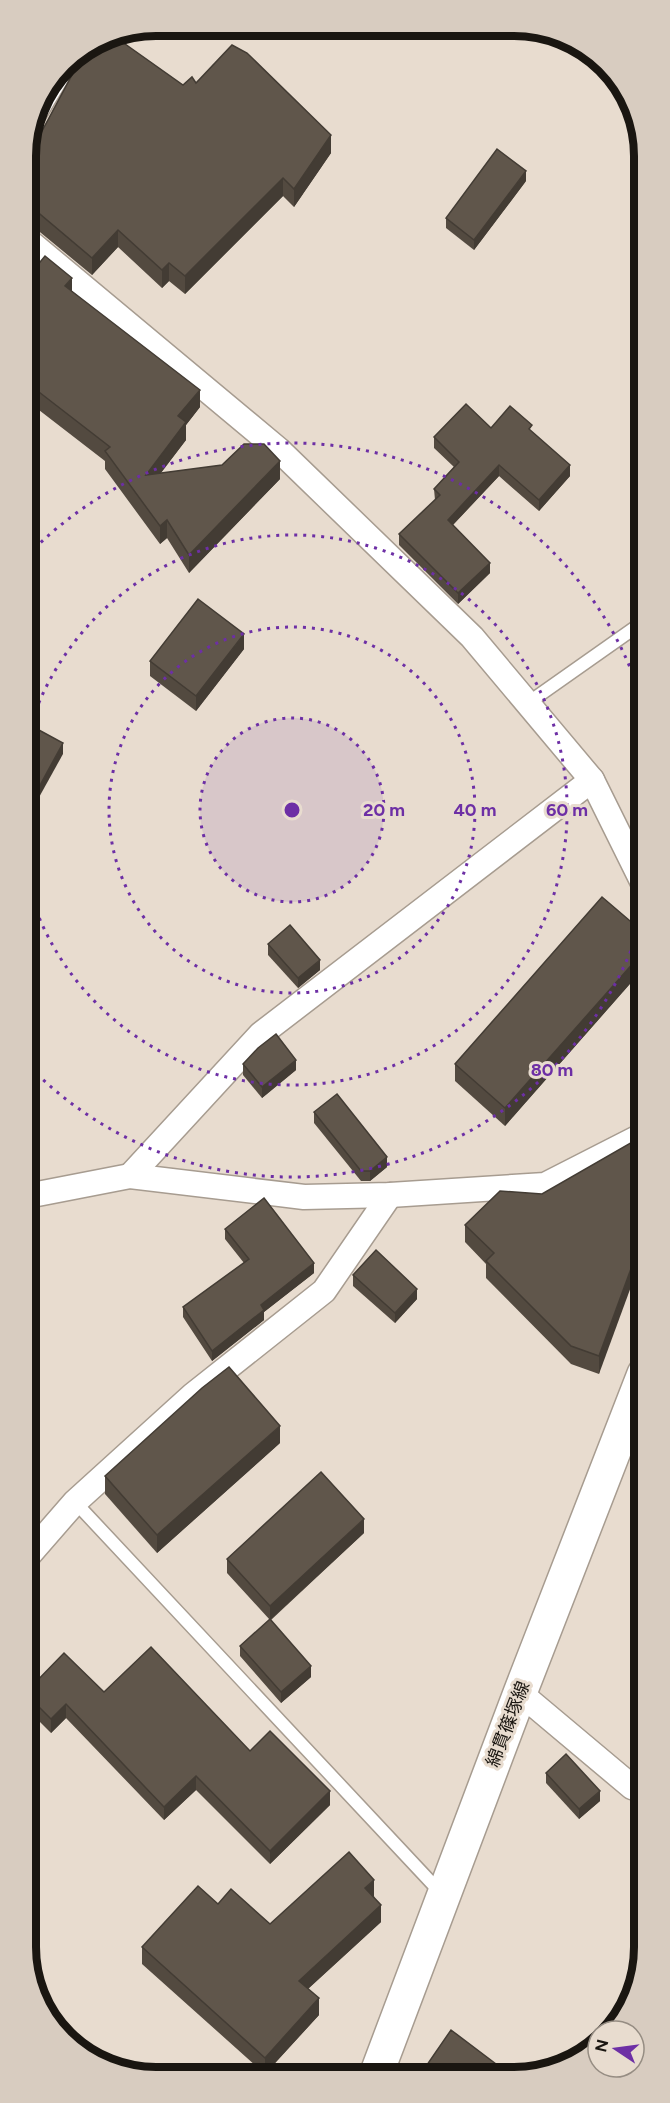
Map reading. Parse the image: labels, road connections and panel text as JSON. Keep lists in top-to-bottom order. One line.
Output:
{"streets":{"main road":["綿貫篠塚線"]},"north":"left","rings":["20 m","40 m","60 m","80 m"]}
